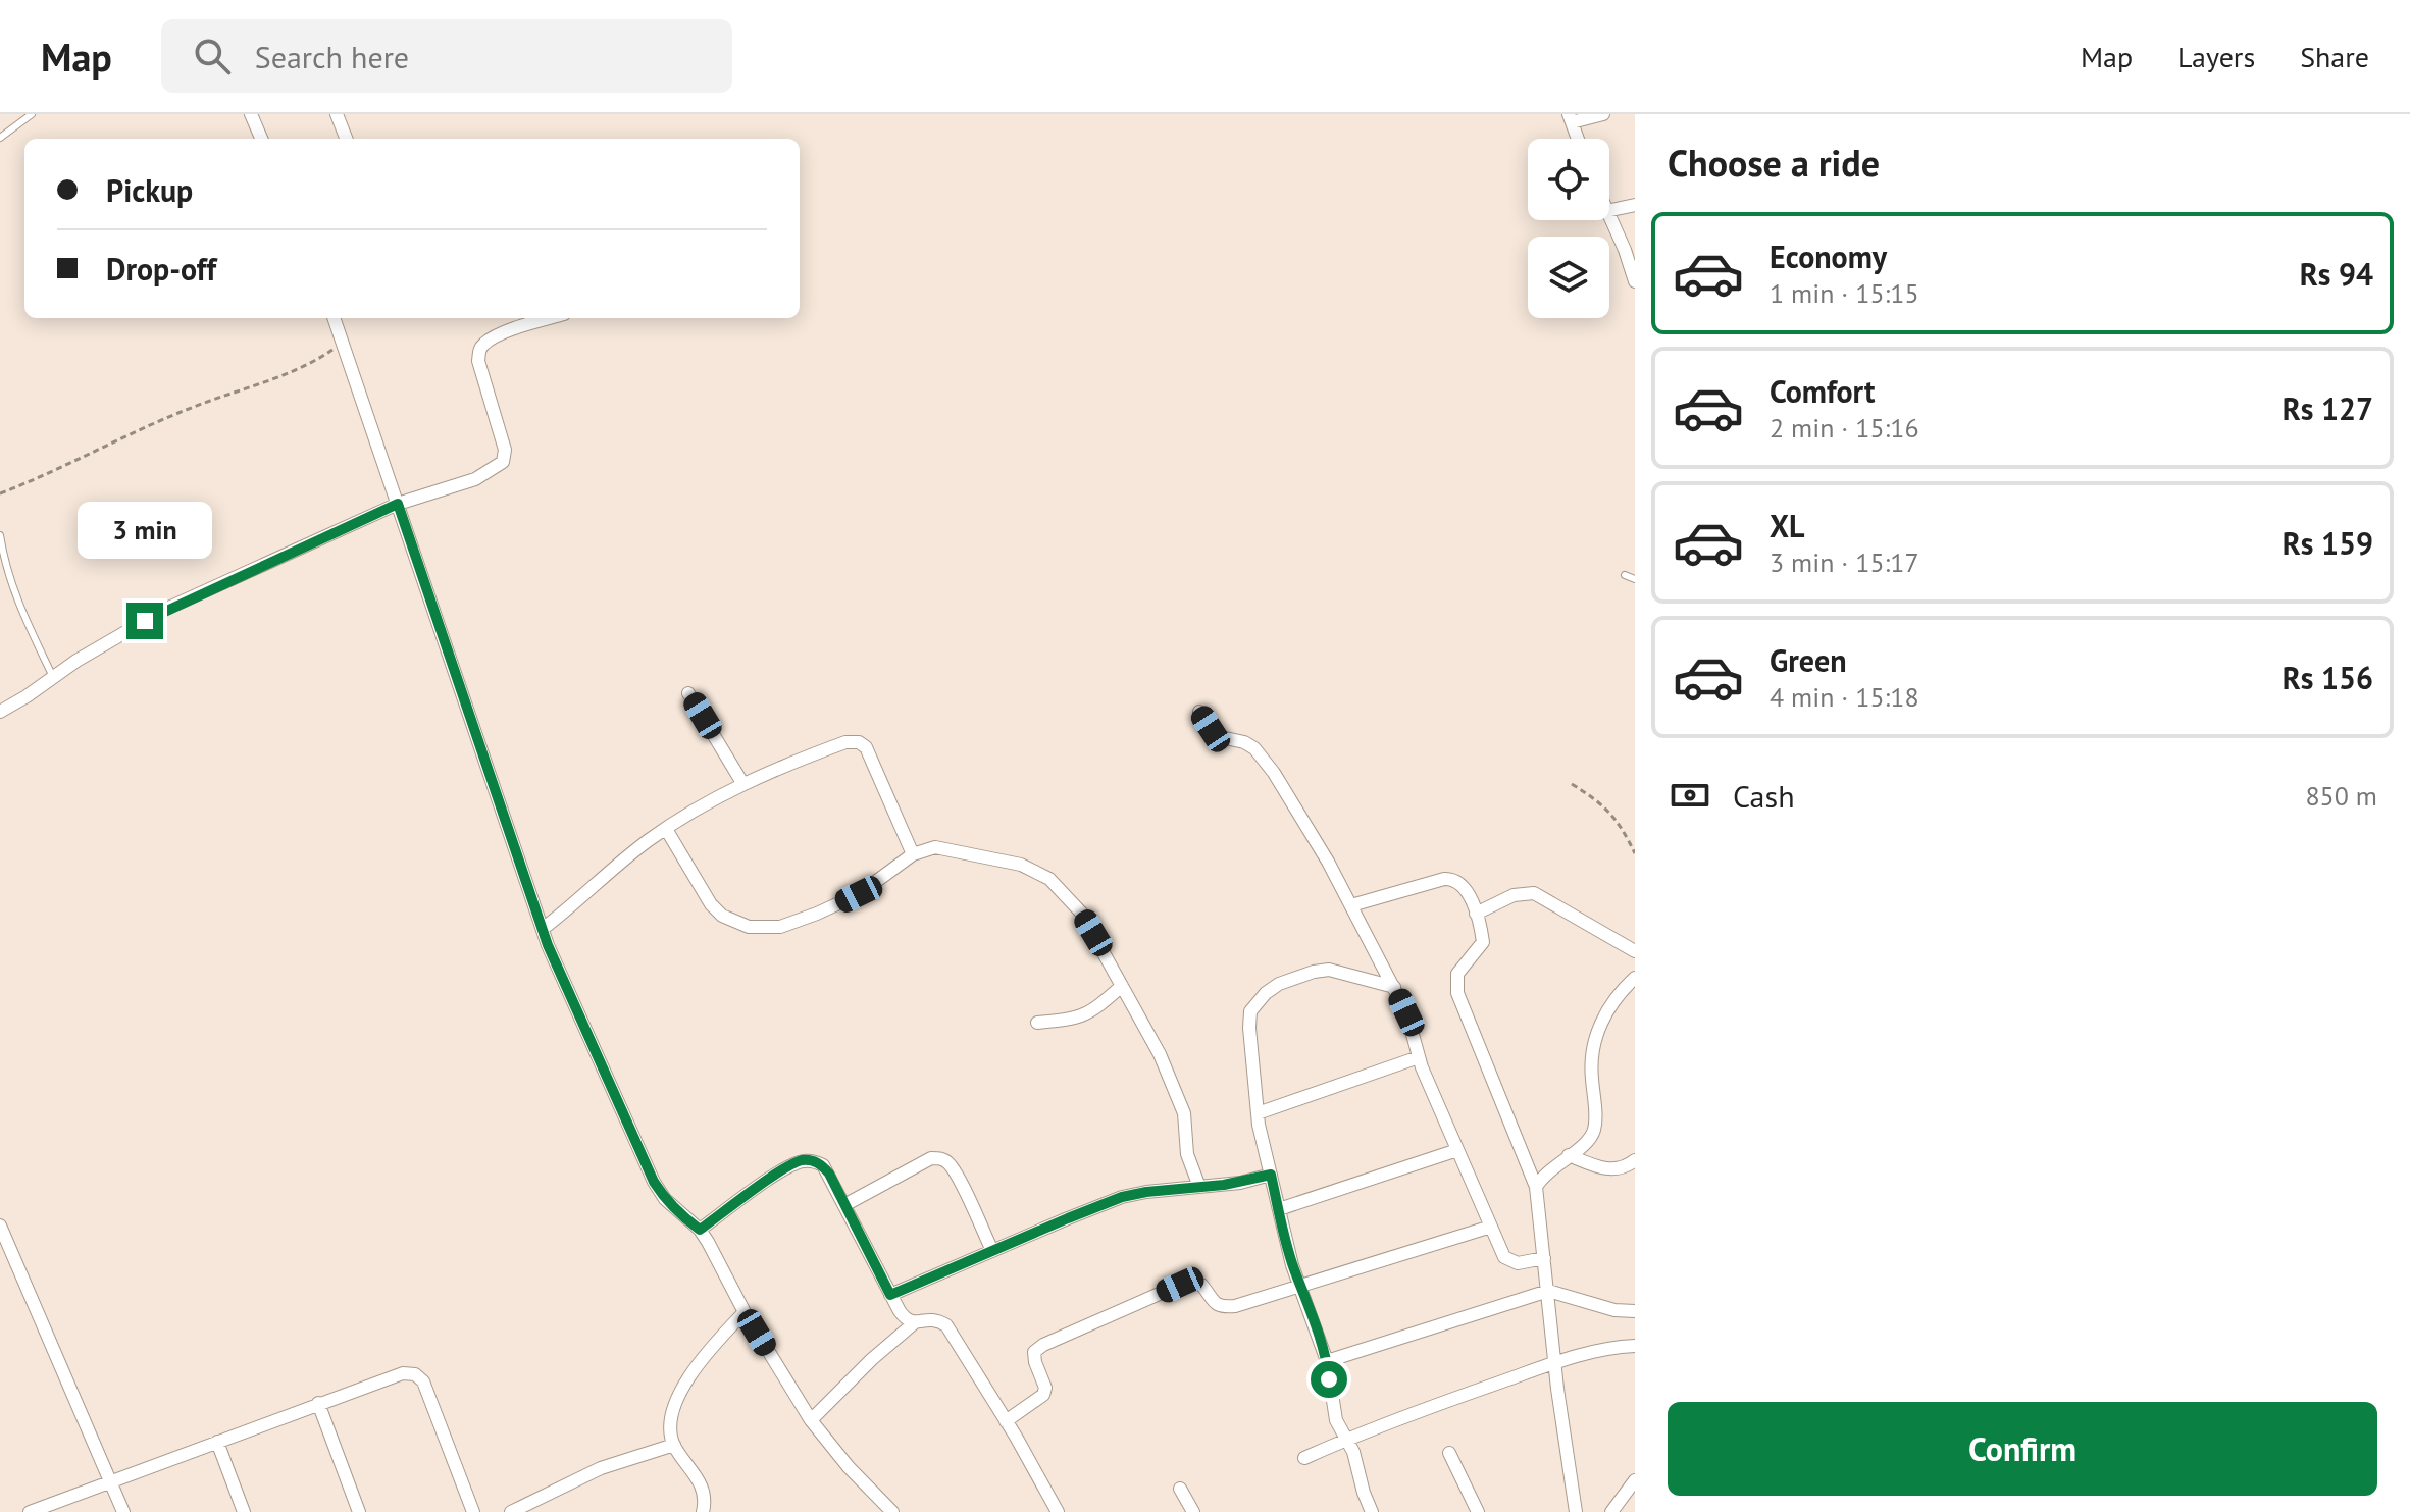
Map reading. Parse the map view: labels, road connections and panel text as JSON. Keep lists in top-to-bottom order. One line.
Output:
{"page":{"header":"Map","search":"Search here","nav":["Map","Layers","Share"],"heading":"Choose a ride","banner":["Pickup","Drop-off"],"list":[{"name":"Economy","note":"1 min · 15:15","value":"Rs 94"},{"name":"Comfort","note":"2 min · 15:16","value":"Rs 127"},{"name":"XL","note":"3 min · 15:17","value":"Rs 159"},{"name":"Green","note":"4 min · 15:18","value":"Rs 156"}],"bubble":"3 min","pay":["Cash","850 m"],"buttons":"Confirm"}}
